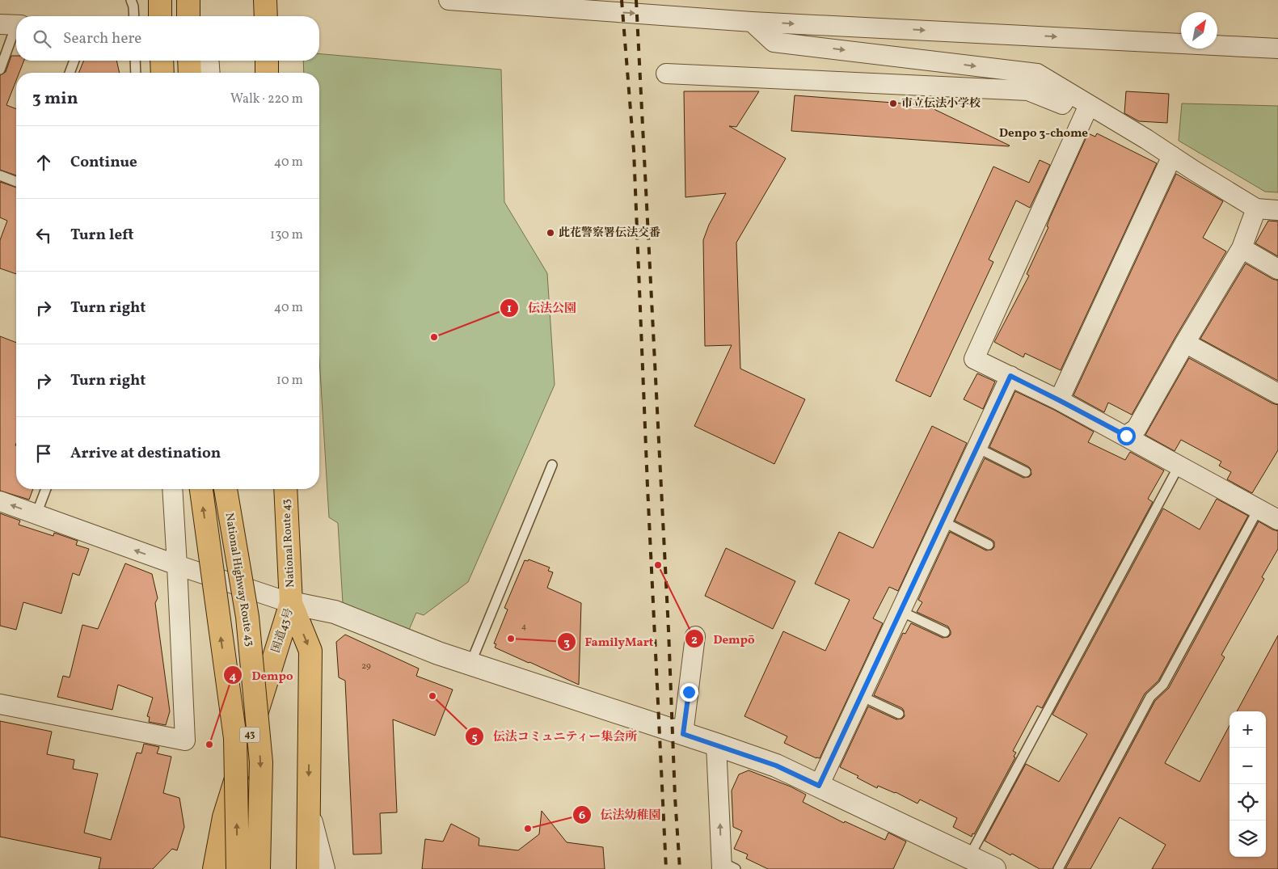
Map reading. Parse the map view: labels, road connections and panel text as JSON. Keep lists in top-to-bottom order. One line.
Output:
{"streets":{"highway":["National Route 43","National Highway Route 43","国道43号","43"]},"crossings":[["National Route 43","国道43号"]],"districts":["Denpo 3-chome"],"places":["市立伝法小学校","此花警察署伝法交番","伝法公園","Dempō","FamilyMart","伝法コミュニティー集会所","Dempo","伝法幼稚園"],"house_numbers":["4","29"],"north":"top right","page":{"search":"Search here","heading":["3 min","Walk · 220 m"],"list":[["Continue","40 m"],["Turn left","130 m"],["Turn right","40 m"],["Turn right","10 m"],"Arrive at destination"],"map_buttons":["+","−"]}}
